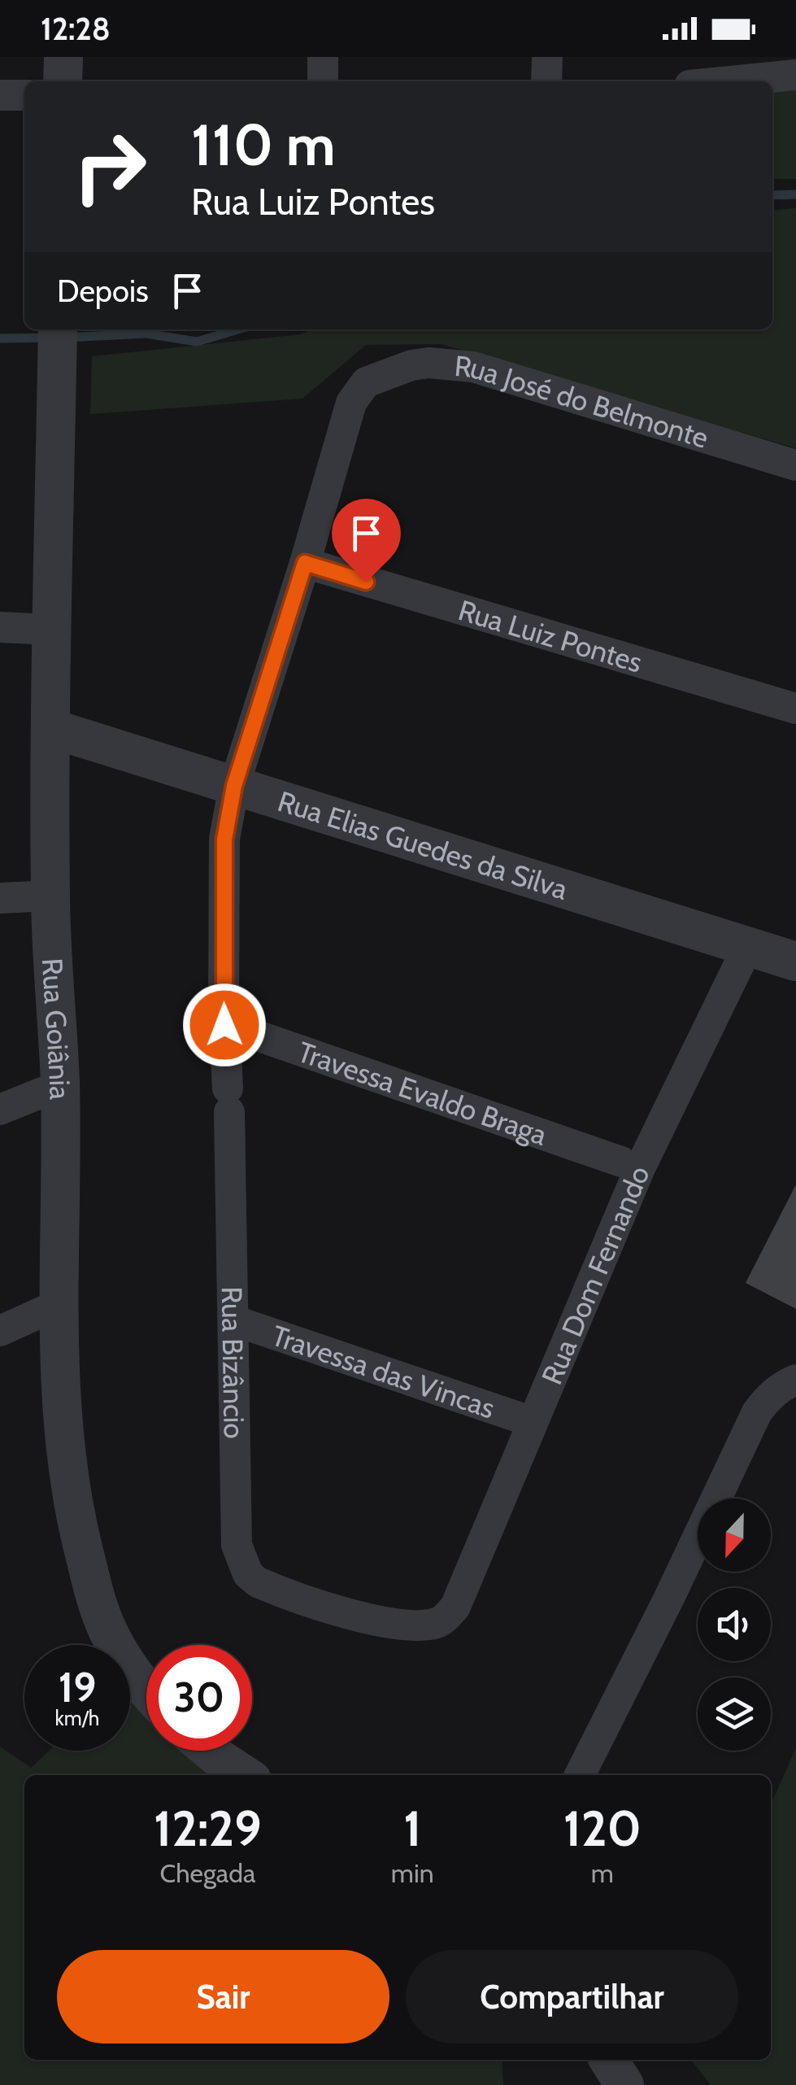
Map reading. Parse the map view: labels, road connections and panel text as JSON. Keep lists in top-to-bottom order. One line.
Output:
{"streets":{"street":["Rua José do Belmonte","Rua Luiz Pontes","Rua Elias Guedes da Silva","Rua Goiânia","Travessa Evaldo Braga","Rua Dom Fernando","Rua Bizâncio","Travessa das Vincas"]},"crossings":[["Rua José do Belmonte","Rua Bizâncio"],["Rua Luiz Pontes","Rua Bizâncio"],["Rua Elias Guedes da Silva","Rua Goiânia"],["Rua Elias Guedes da Silva","Rua Dom Fernando"],["Rua Elias Guedes da Silva","Rua Bizâncio"],["Travessa Evaldo Braga","Rua Bizâncio"],["Rua Dom Fernando","Rua Bizâncio"],["Rua Dom Fernando","Travessa das Vincas"],["Rua Bizâncio","Travessa das Vincas"]],"north":"bottom","page":{"status":"12:28","turn":["110 m","Rua Luiz Pontes"],"then":"Depois","speed":"19 km/h","limit":"30","eta":["12:29","Chegada","1","min","120","m"],"buttons":["Sair","Compartilhar"]}}
